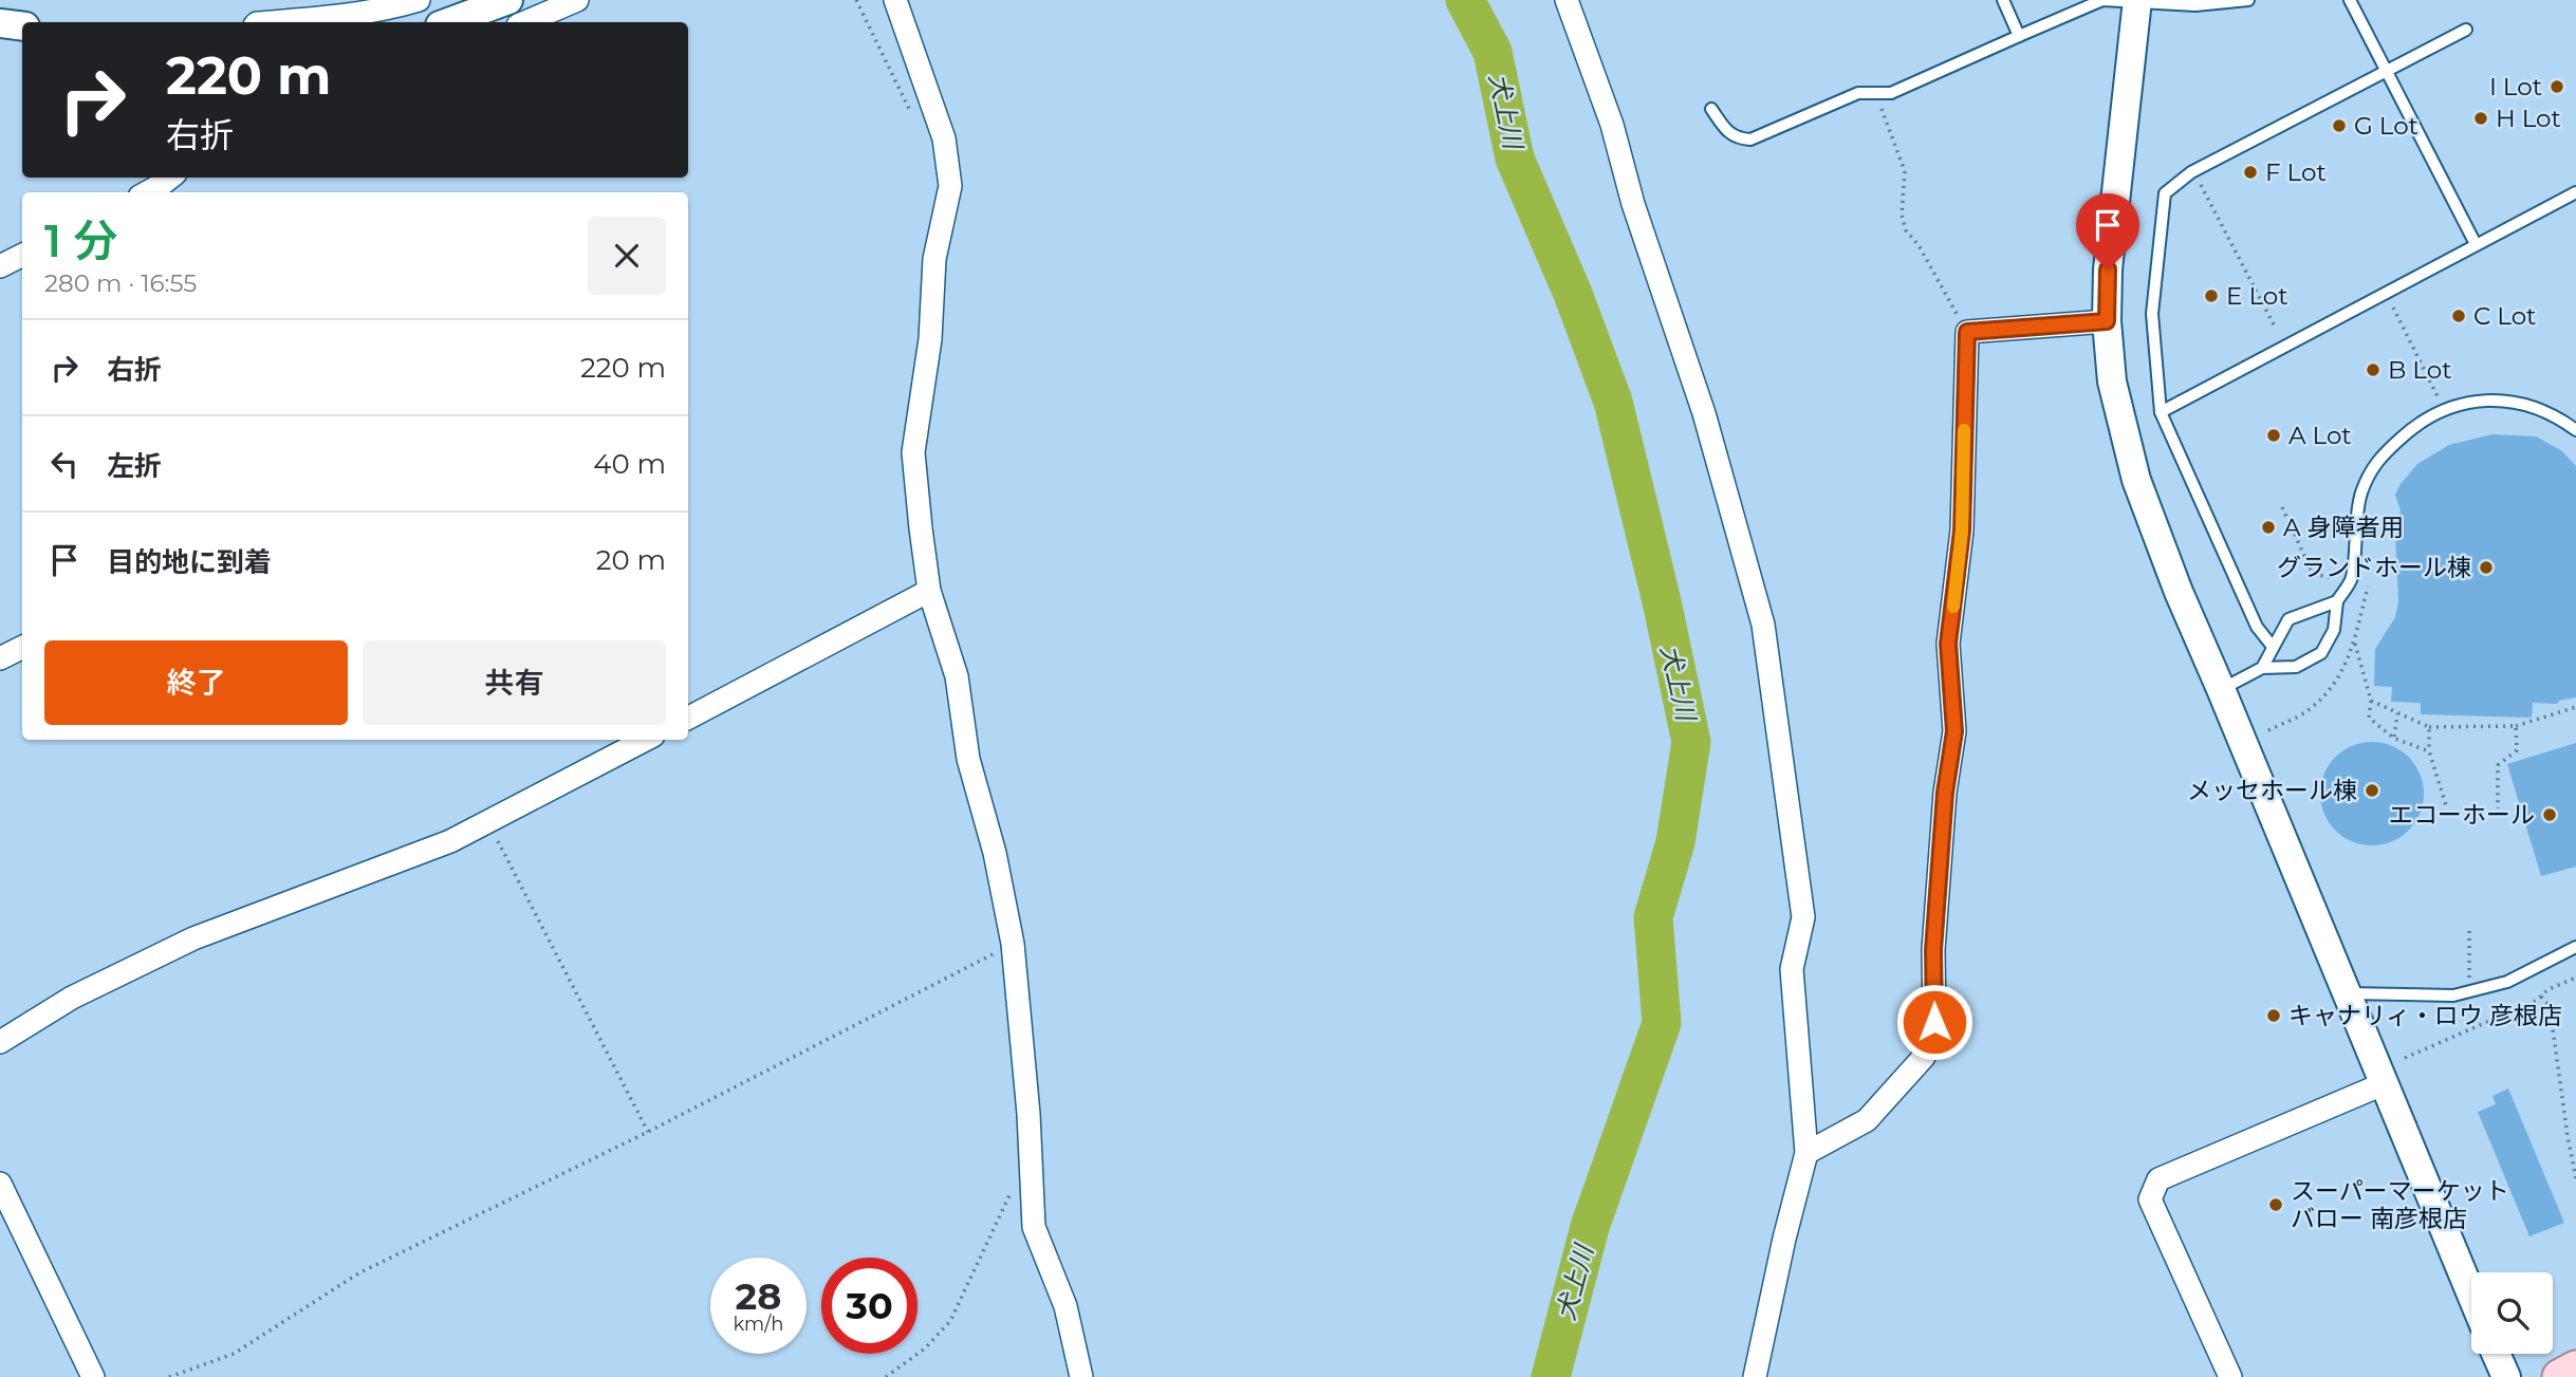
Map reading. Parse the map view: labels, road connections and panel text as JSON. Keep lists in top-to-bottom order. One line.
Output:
{"water":["犬上川"],"places":["I Lot","H Lot","G Lot","F Lot","E Lot","C Lot","B Lot","A Lot","A 身障者用","グランドホール棟","メッセホール棟","エコーホール","キャナリィ・ロウ 彦根店","スーパーマーケット バロー 南彦根店"],"page":{"turn":["220 m","右折"],"heading":["1 分","280 m · 16:55"],"list":[{"name":"右折","value":"220 m"},{"name":"左折","value":"40 m"},{"name":"目的地に到着","value":"20 m"}],"buttons":["終了","共有"],"speed":"28 km/h","limit":"30"}}
